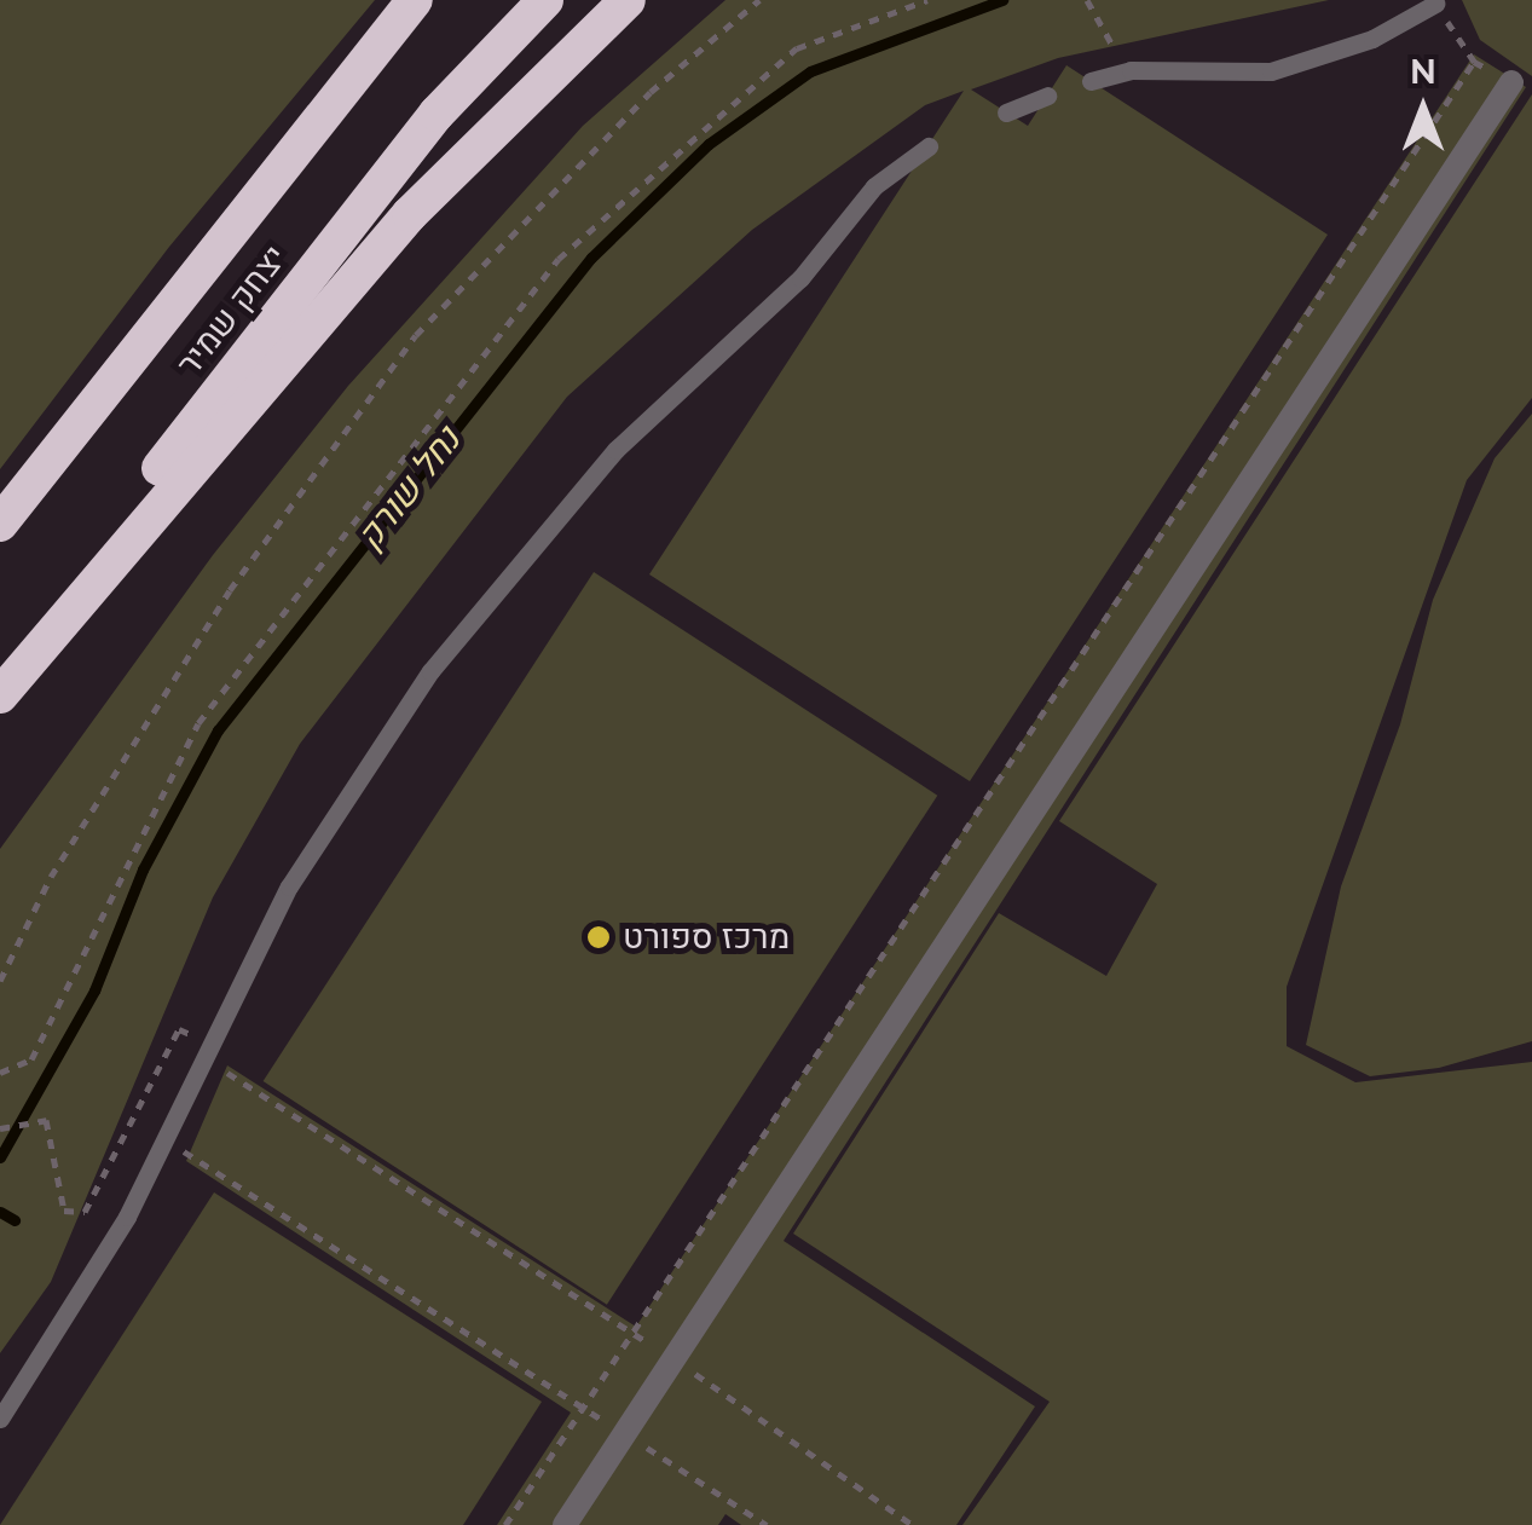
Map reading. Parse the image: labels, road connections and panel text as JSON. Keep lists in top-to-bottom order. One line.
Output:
{"streets":{"highway":["יצחק שמיר"]},"water":["נחל שורק"],"places":["מרכז ספורט"],"north":"top"}
